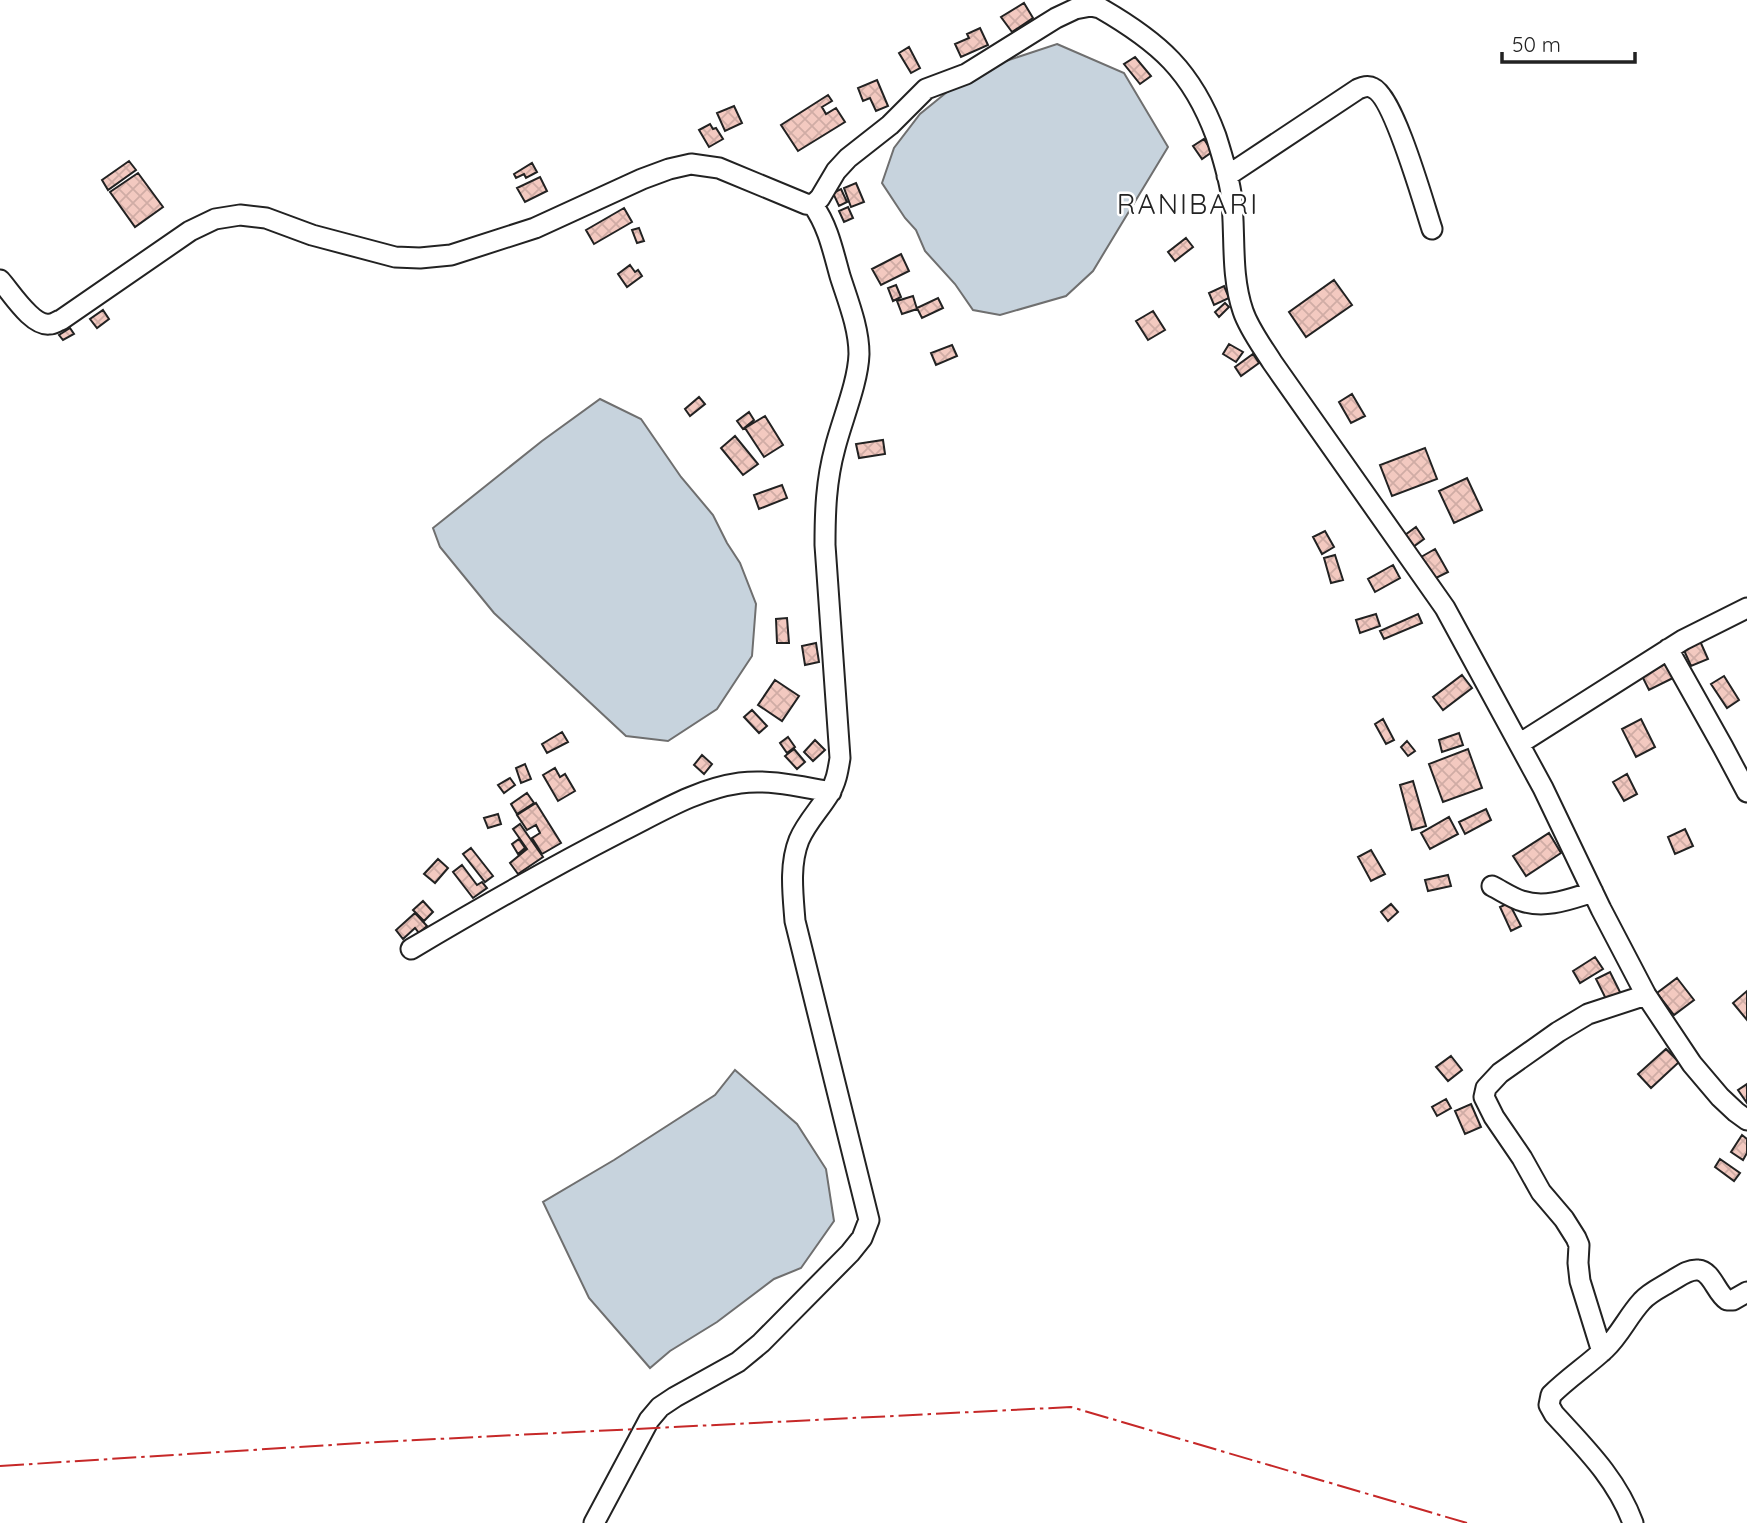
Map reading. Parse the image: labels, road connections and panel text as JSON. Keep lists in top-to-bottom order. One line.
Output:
{"districts":["RANIBARI"],"scale_bar":"50 m"}
